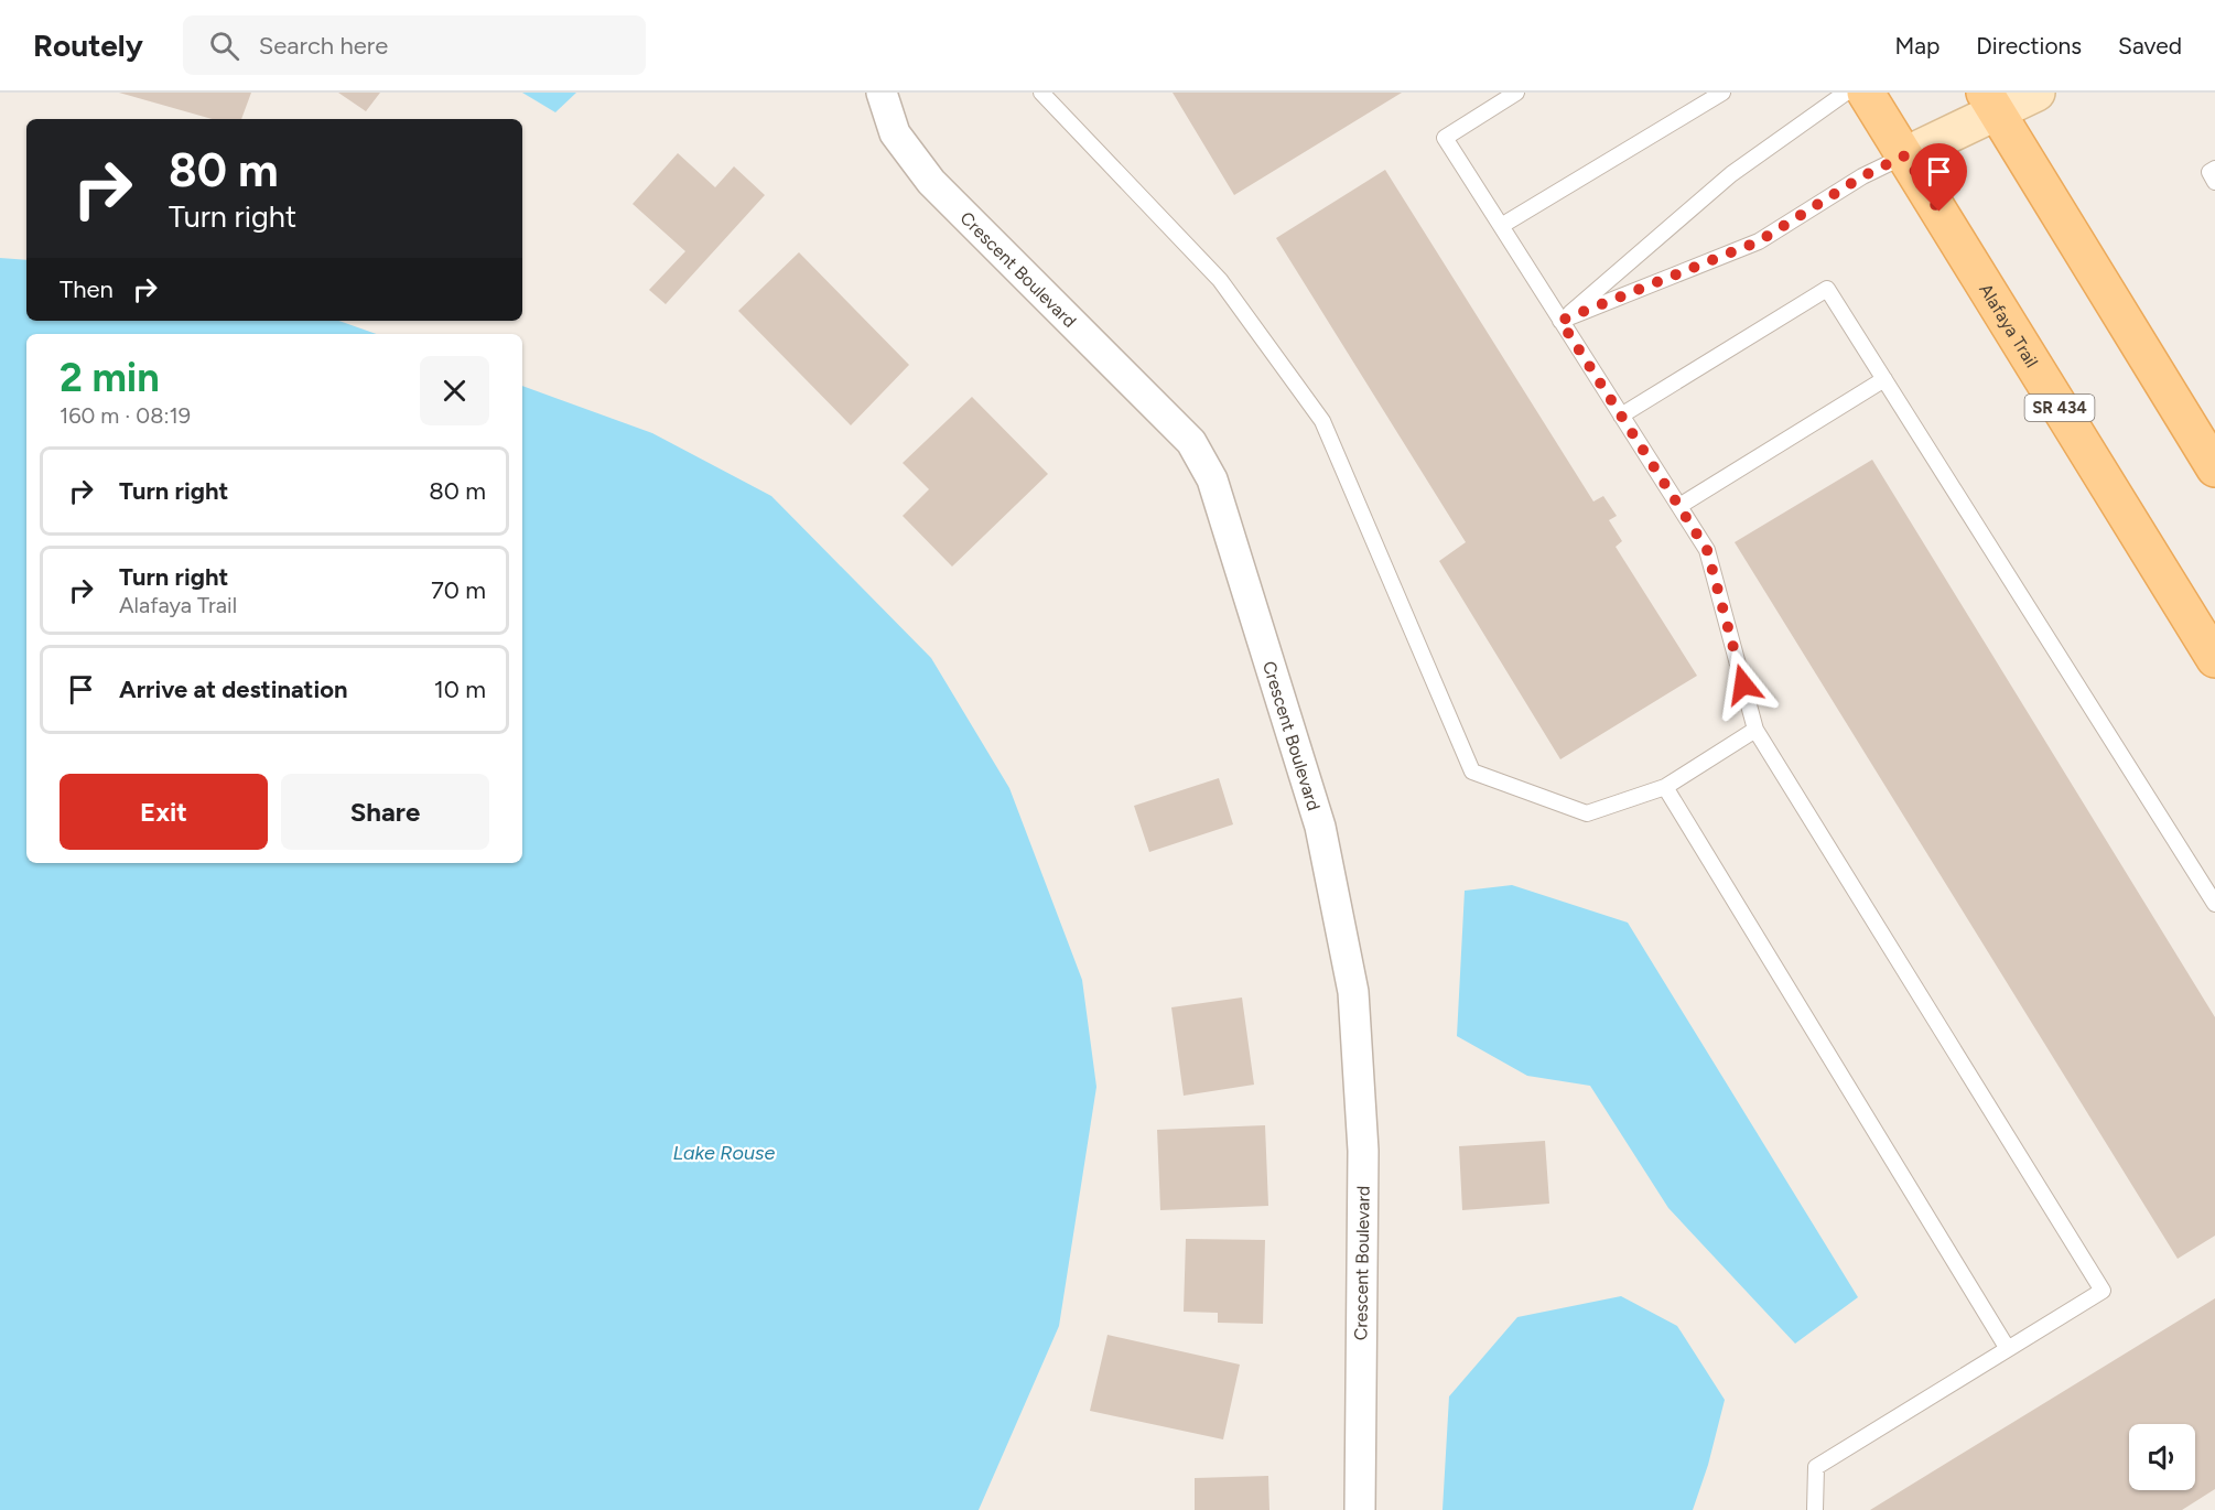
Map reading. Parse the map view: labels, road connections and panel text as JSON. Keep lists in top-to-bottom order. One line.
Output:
{"streets":{"main road":["Alafaya Trail","SR 434"],"street":["Crescent Boulevard"]},"water":["Lake Rouse"],"page":{"header":"Routely","search":"Search here","nav":["Map","Directions","Saved"],"turn":["80 m","Turn right"],"then":"Then","heading":["2 min","160 m · 08:19"],"list":[{"name":"Turn right","value":"80 m"},{"name":"Turn right","note":"Alafaya Trail","value":"70 m"},{"name":"Arrive at destination","value":"10 m"}],"buttons":["Exit","Share"]}}
